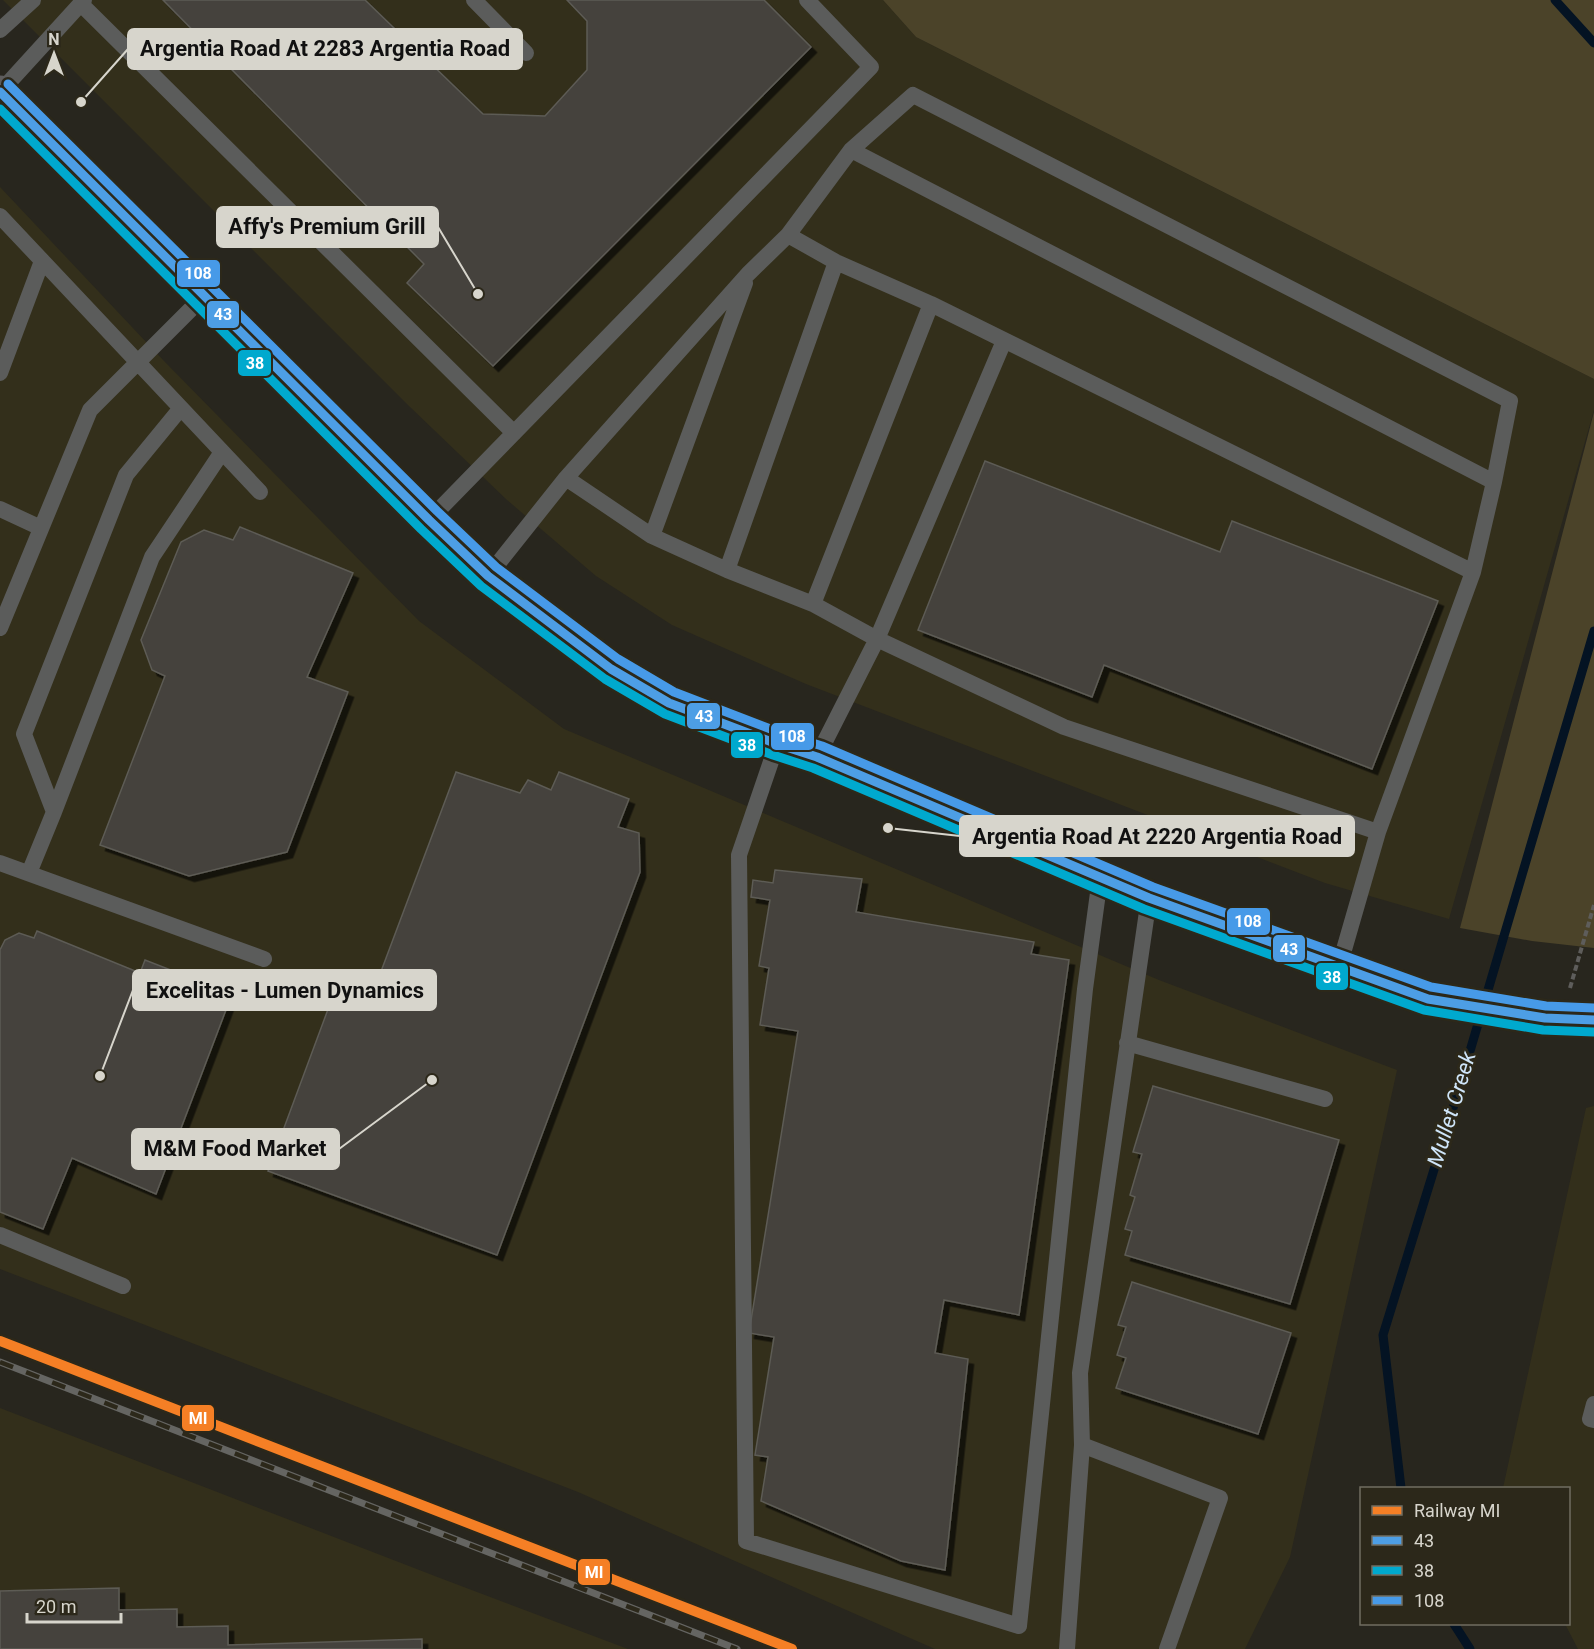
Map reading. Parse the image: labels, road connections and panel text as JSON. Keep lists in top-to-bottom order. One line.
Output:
{"water":["Mullet Creek"],"places":["Argentia Road At 2283 Argentia Road","Affy's Premium Grill","Argentia Road At 2220 Argentia Road","Excelitas - Lumen Dynamics","M&M Food Market"],"lines":["transit line 108","transit line 43","transit line 38","rail line MI"],"legend":["Railway MI","43","38","108"],"scale_bar":"20 m","north":"top"}
